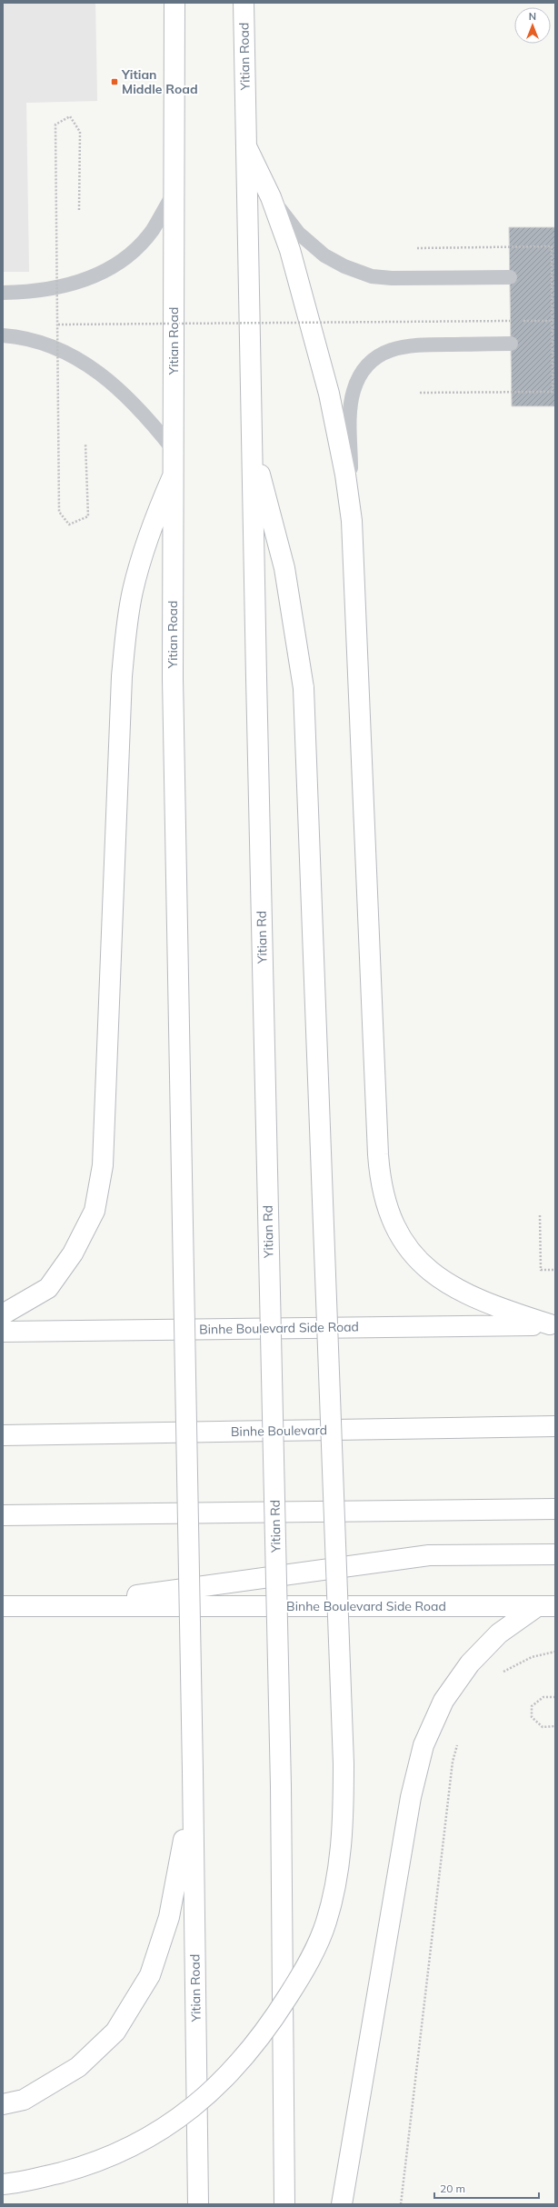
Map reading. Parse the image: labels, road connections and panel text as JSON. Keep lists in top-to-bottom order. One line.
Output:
{"streets":{"main road":["Yitian Road","Yitian Rd","Binhe Boulevard Side Road","Binhe Boulevard"]},"crossings":[["Yitian Road","Yitian Rd"]],"places":{"transit":["Yitian Middle Road"]},"scale_bar":"20 m","north":"top"}
